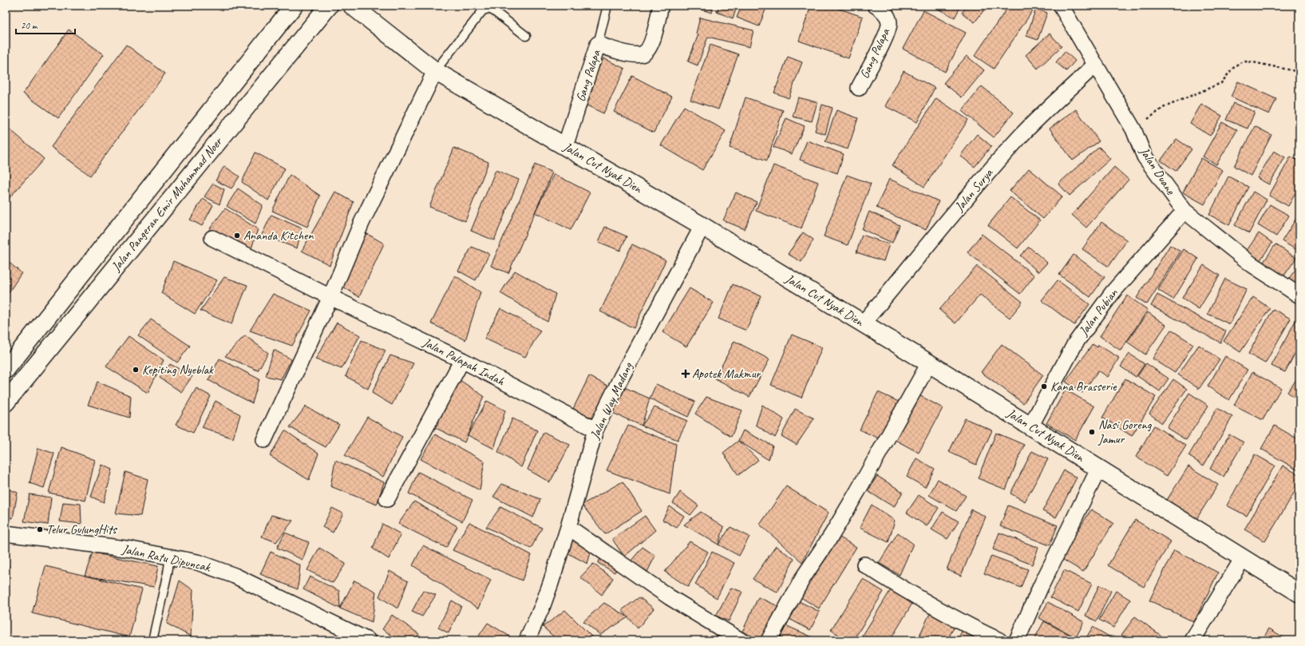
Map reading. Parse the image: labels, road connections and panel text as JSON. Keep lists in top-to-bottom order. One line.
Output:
{"streets":{"street":["Gang Palapa","Jalan Cut Nyak Dien","Jalan Duane","Jalan Surya","Jalan Pangeran Emir Muhammad Noer","Jalan Pubian","Jalan Palapah Indah","Jalan Way Madang","Jalan Ratu Dipuncak"]},"crossings":[["Gang Palapa","Jalan Cut Nyak Dien"],["Jalan Cut Nyak Dien","Jalan Surya"],["Jalan Cut Nyak Dien","Jalan Pubian"],["Jalan Cut Nyak Dien","Jalan Way Madang"],["Jalan Duane","Jalan Surya"],["Jalan Duane","Jalan Pubian"],["Jalan Palapah Indah","Jalan Way Madang"]],"places":{"other":["Ananda Kitchen","Kepiting Nyeblak","Kana Brasserie","Nasi Goreng Jamur","Telur GulungHits"],"health":["Apotek Makmur"]},"scale_bar":"20 m"}
